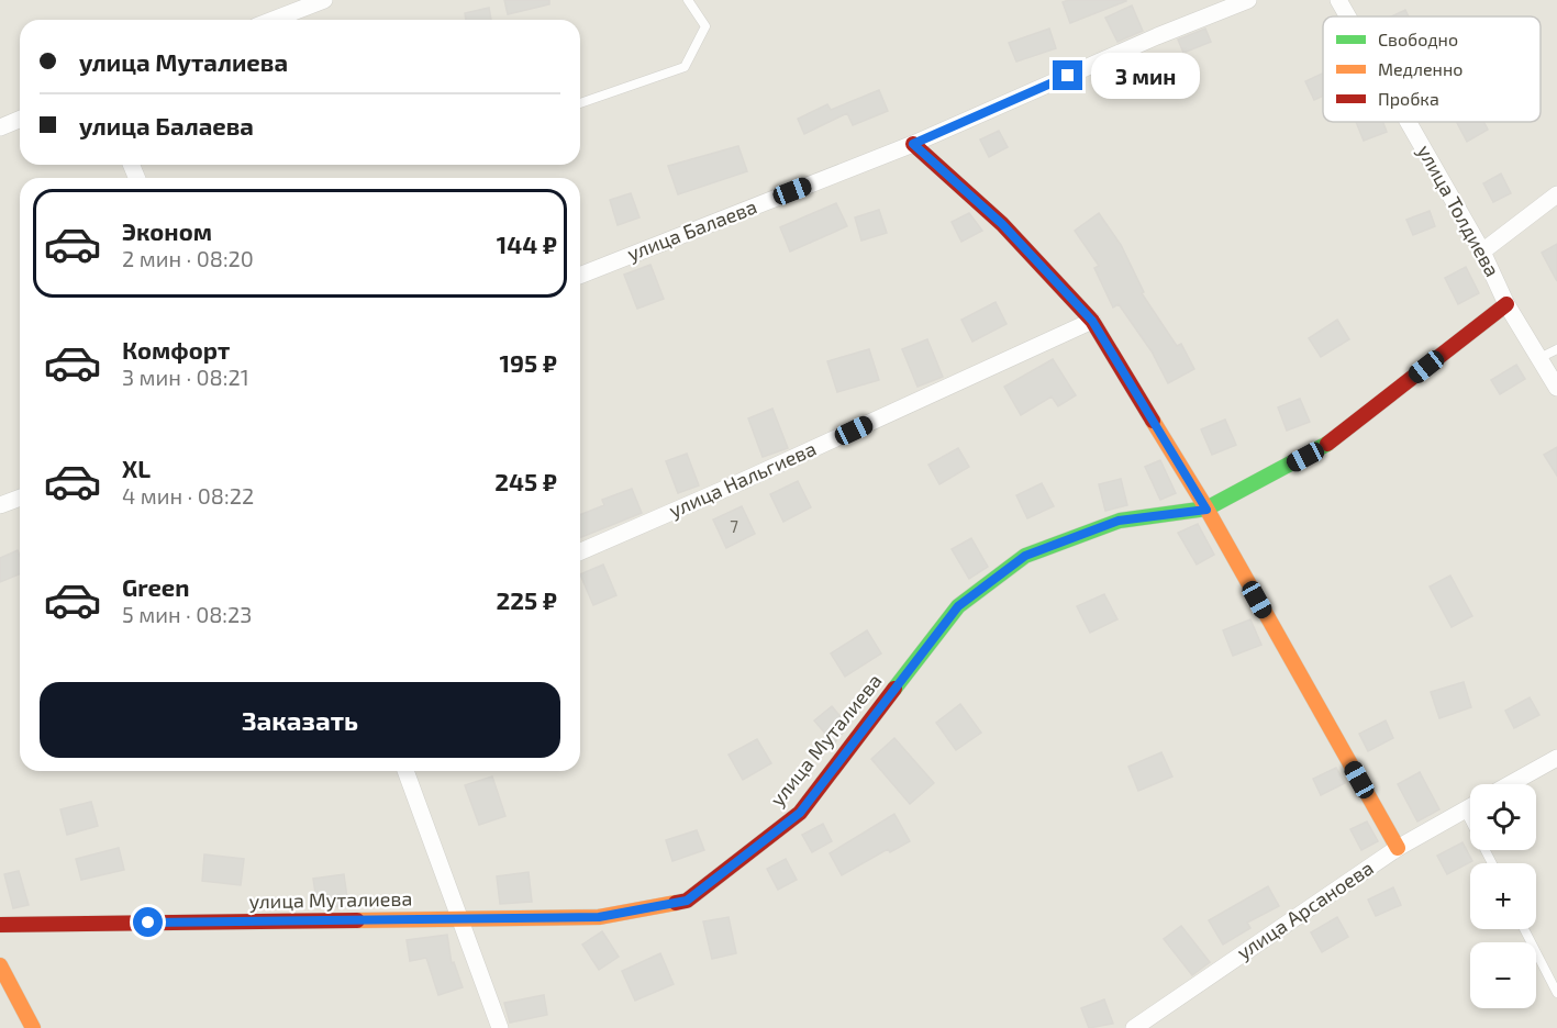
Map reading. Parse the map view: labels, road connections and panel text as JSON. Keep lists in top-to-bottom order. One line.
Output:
{"streets":{"street":["улица Толдиева","улица Балаева","улица Нальгиева","улица Муталиева","улица Арсаноева"]},"crossings":[["улица Толдиева","улица Муталиева"]],"house_numbers":["7"],"legend":["Свободно","Медленно","Пробка"],"page":{"banner":["улица Муталиева","улица Балаева"],"bubble":"3 мин","list":[{"name":"Эконом","note":"2 мин · 08:20","value":"144 ₽"},{"name":"Комфорт","note":"3 мин · 08:21","value":"195 ₽"},{"name":"XL","note":"4 мин · 08:22","value":"245 ₽"},{"name":"Green","note":"5 мин · 08:23","value":"225 ₽"}],"buttons":"Заказать","map_buttons":["+","−"]}}
